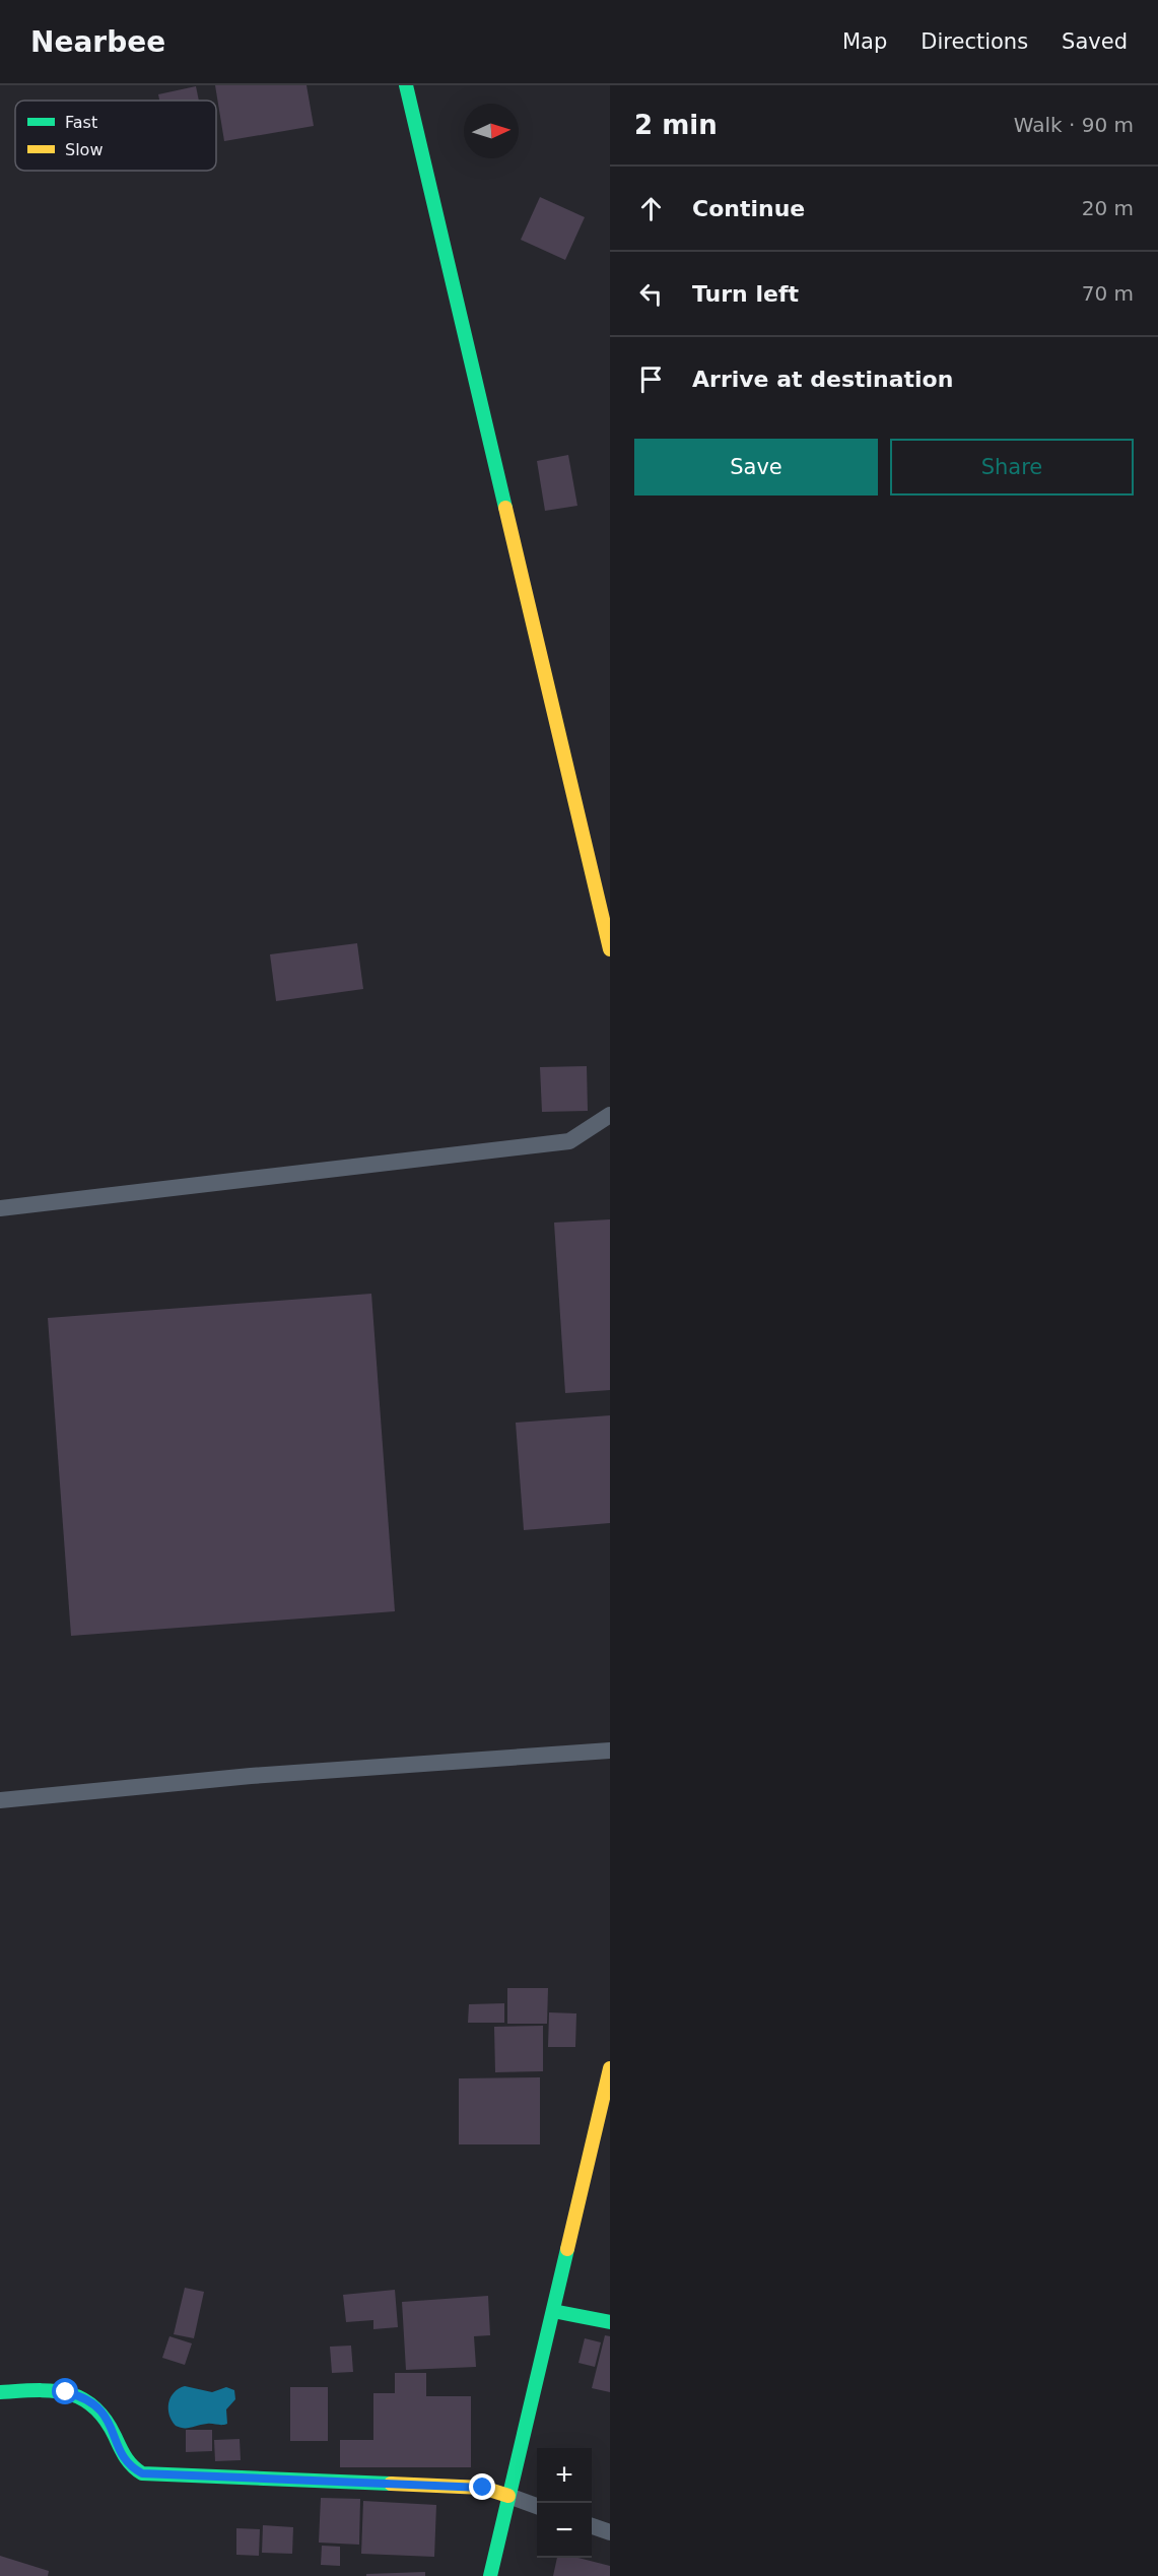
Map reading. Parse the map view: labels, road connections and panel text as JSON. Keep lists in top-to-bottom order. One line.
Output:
{"legend":["Fast","Slow"],"north":"right","page":{"header":"Nearbee","nav":["Map","Directions","Saved"],"heading":["2 min","Walk · 90 m"],"list":[["Continue","20 m"],["Turn left","70 m"],"Arrive at destination"],"buttons":["Save","Share"],"map_buttons":["+","−"]}}
